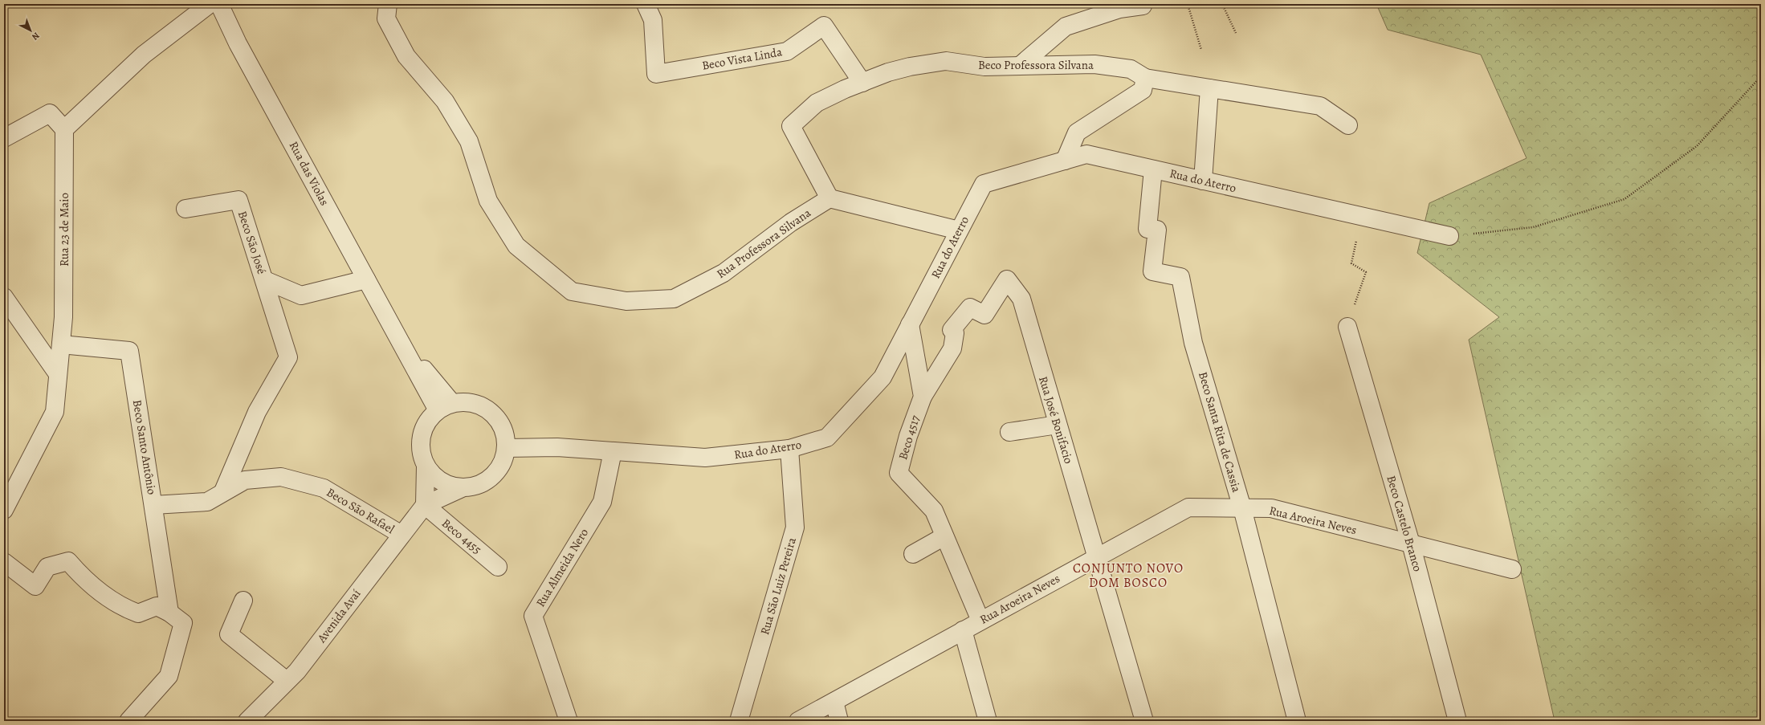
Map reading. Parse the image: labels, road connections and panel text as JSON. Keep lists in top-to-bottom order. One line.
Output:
{"streets":{"street":["Beco Vista Linda","Beco Professora Silvana","Rua das Violas","Rua do Aterro","Rua 23 de Maio","Beco São José","Rua Professora Silvana","Rua José Bonifacio","Beco Santa Rita de Cassia","Beco 4517","Beco Santo Antônio","Beco São Rafael","Rua Aroeira Neves","Beco Castelo Branco","Beco 4455","Rua Almeida Nero","Rua São Luiz Pereira","Avenida Avaí"]},"crossings":[["Beco Vista Linda","Beco Professora Silvana"],["Beco Professora Silvana","Rua Professora Silvana"],["Rua das Violas","Rua do Aterro"],["Rua das Violas","Avenida Avaí"],["Rua do Aterro","Beco Santa Rita de Cassia"],["Rua do Aterro","Rua Almeida Nero"],["Rua do Aterro","Rua São Luiz Pereira"],["Rua do Aterro","Avenida Avaí"],["Rua 23 de Maio","Beco Santo Antônio"],["Rua José Bonifacio","Beco 4517"],["Rua José Bonifacio","Rua Aroeira Neves"],["Beco Santa Rita de Cassia","Rua Aroeira Neves"],["Beco 4517","Rua Aroeira Neves"],["Beco Santo Antônio","Beco São Rafael"],["Beco São Rafael","Avenida Avaí"],["Rua Aroeira Neves","Beco Castelo Branco"],["Beco 4455","Avenida Avaí"]],"districts":["CONJUNTO NOVO DOM BOSCO"],"north":"bottom right"}
